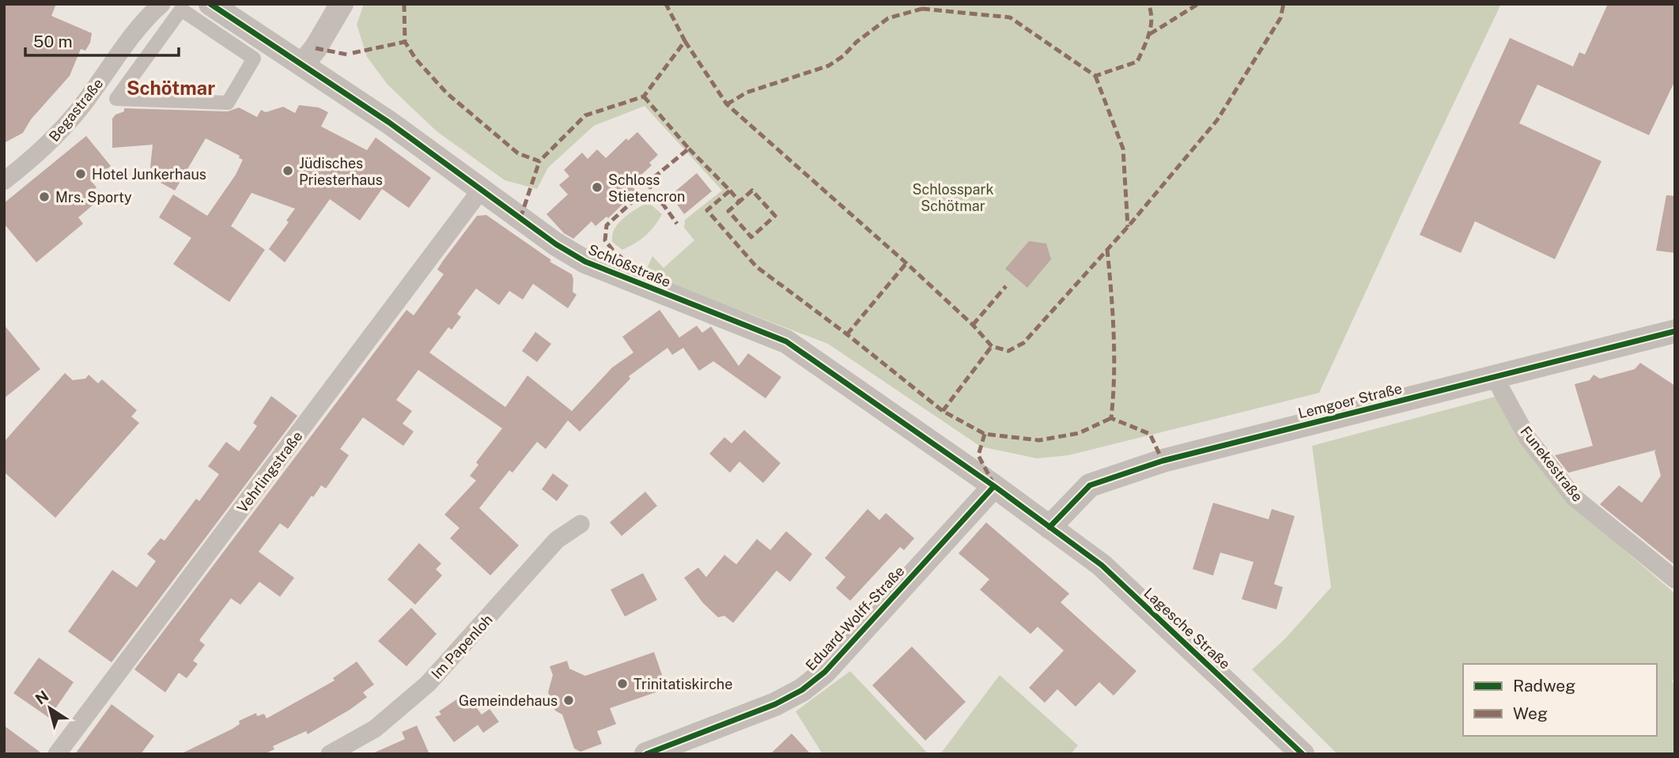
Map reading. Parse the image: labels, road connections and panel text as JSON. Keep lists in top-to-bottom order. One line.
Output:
{"streets":{"street":["Begastraße","Schloßstraße","Lemgoer Straße","Funekestraße","Vehrlingstraße","Eduard-Wolff-Straße","Lagesche Straße","Im Papenloh"]},"crossings":[["Schloßstraße","Lemgoer Straße"],["Schloßstraße","Vehrlingstraße"],["Schloßstraße","Eduard-Wolff-Straße"],["Schloßstraße","Lagesche Straße"],["Lemgoer Straße","Funekestraße"],["Lemgoer Straße","Lagesche Straße"]],"districts":["Schötmar"],"parks":["Schlosspark Schötmar"],"places":["Jüdisches Priesterhaus","Hotel Junkerhaus","Schloss Stietencron","Mrs. Sporty","Trinitatiskirche","Gemeindehaus"],"legend":["Radweg","Weg"],"scale_bar":"50 m","north":"top left"}
